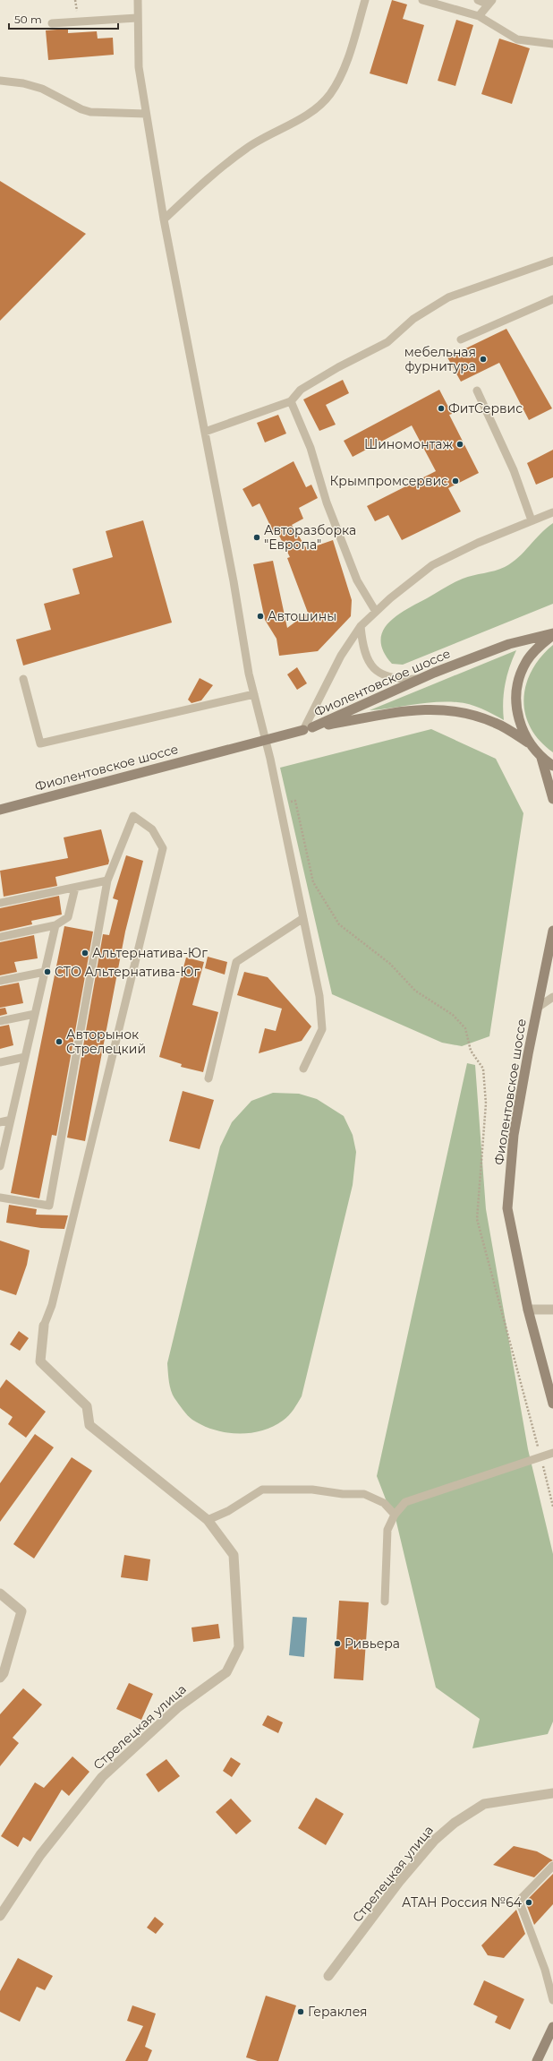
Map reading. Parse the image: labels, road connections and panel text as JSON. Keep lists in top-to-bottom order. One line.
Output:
{"streets":{"main road":["Фиолентовское шоссе"],"street":["Стрелецкая улица"]},"places":["мебельная фурнитура","ФитСервис","Шиномонтаж","Крымпромсервис","Авторазборка \"Европа\"","Автошины","Альтернатива-Юг","СТО Альтернатива-Юг","Авторынок Стрелецкий","Ривьера","АТАН Россия №64","Гераклея"],"scale_bar":"50 m"}
